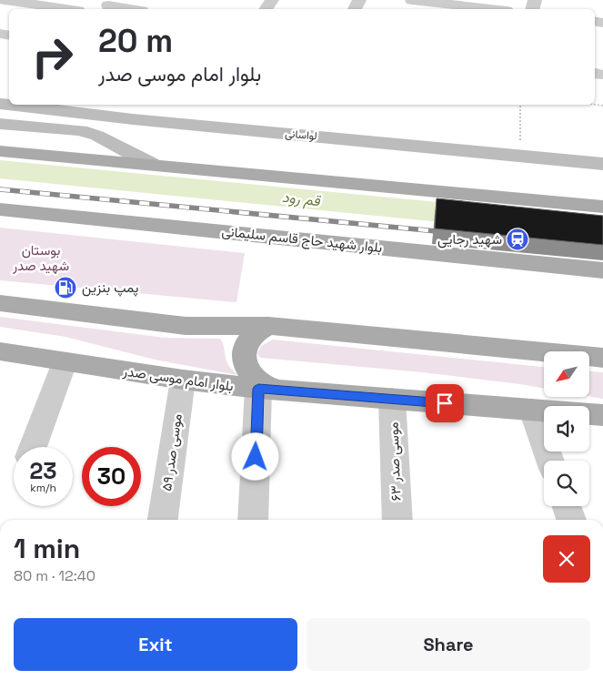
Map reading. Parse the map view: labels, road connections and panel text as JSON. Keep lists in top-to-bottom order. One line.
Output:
{"streets":{"main road":["لواسانی","بلوار شهید حاج قاسم سلیمانی","بلوار امام موسی صدر"],"street":["موسی صدر ۵۹","موسی صدر ۶۳"]},"crossings":[["بلوار امام موسی صدر","موسی صدر ۵۹"],["بلوار امام موسی صدر","موسی صدر ۶۳"]],"water":["قم رود"],"parks":["بوستان شهید صدر"],"places":{"station":["شهید رجایی"],"fuel station":["پمپ بنزین"]},"north":"bottom left","page":{"turn":["20 m","بلوار امام موسی صدر"],"speed":"23 km/h","limit":"30","heading":["1 min","80 m · 12:40"],"buttons":["Exit","Share"]}}
